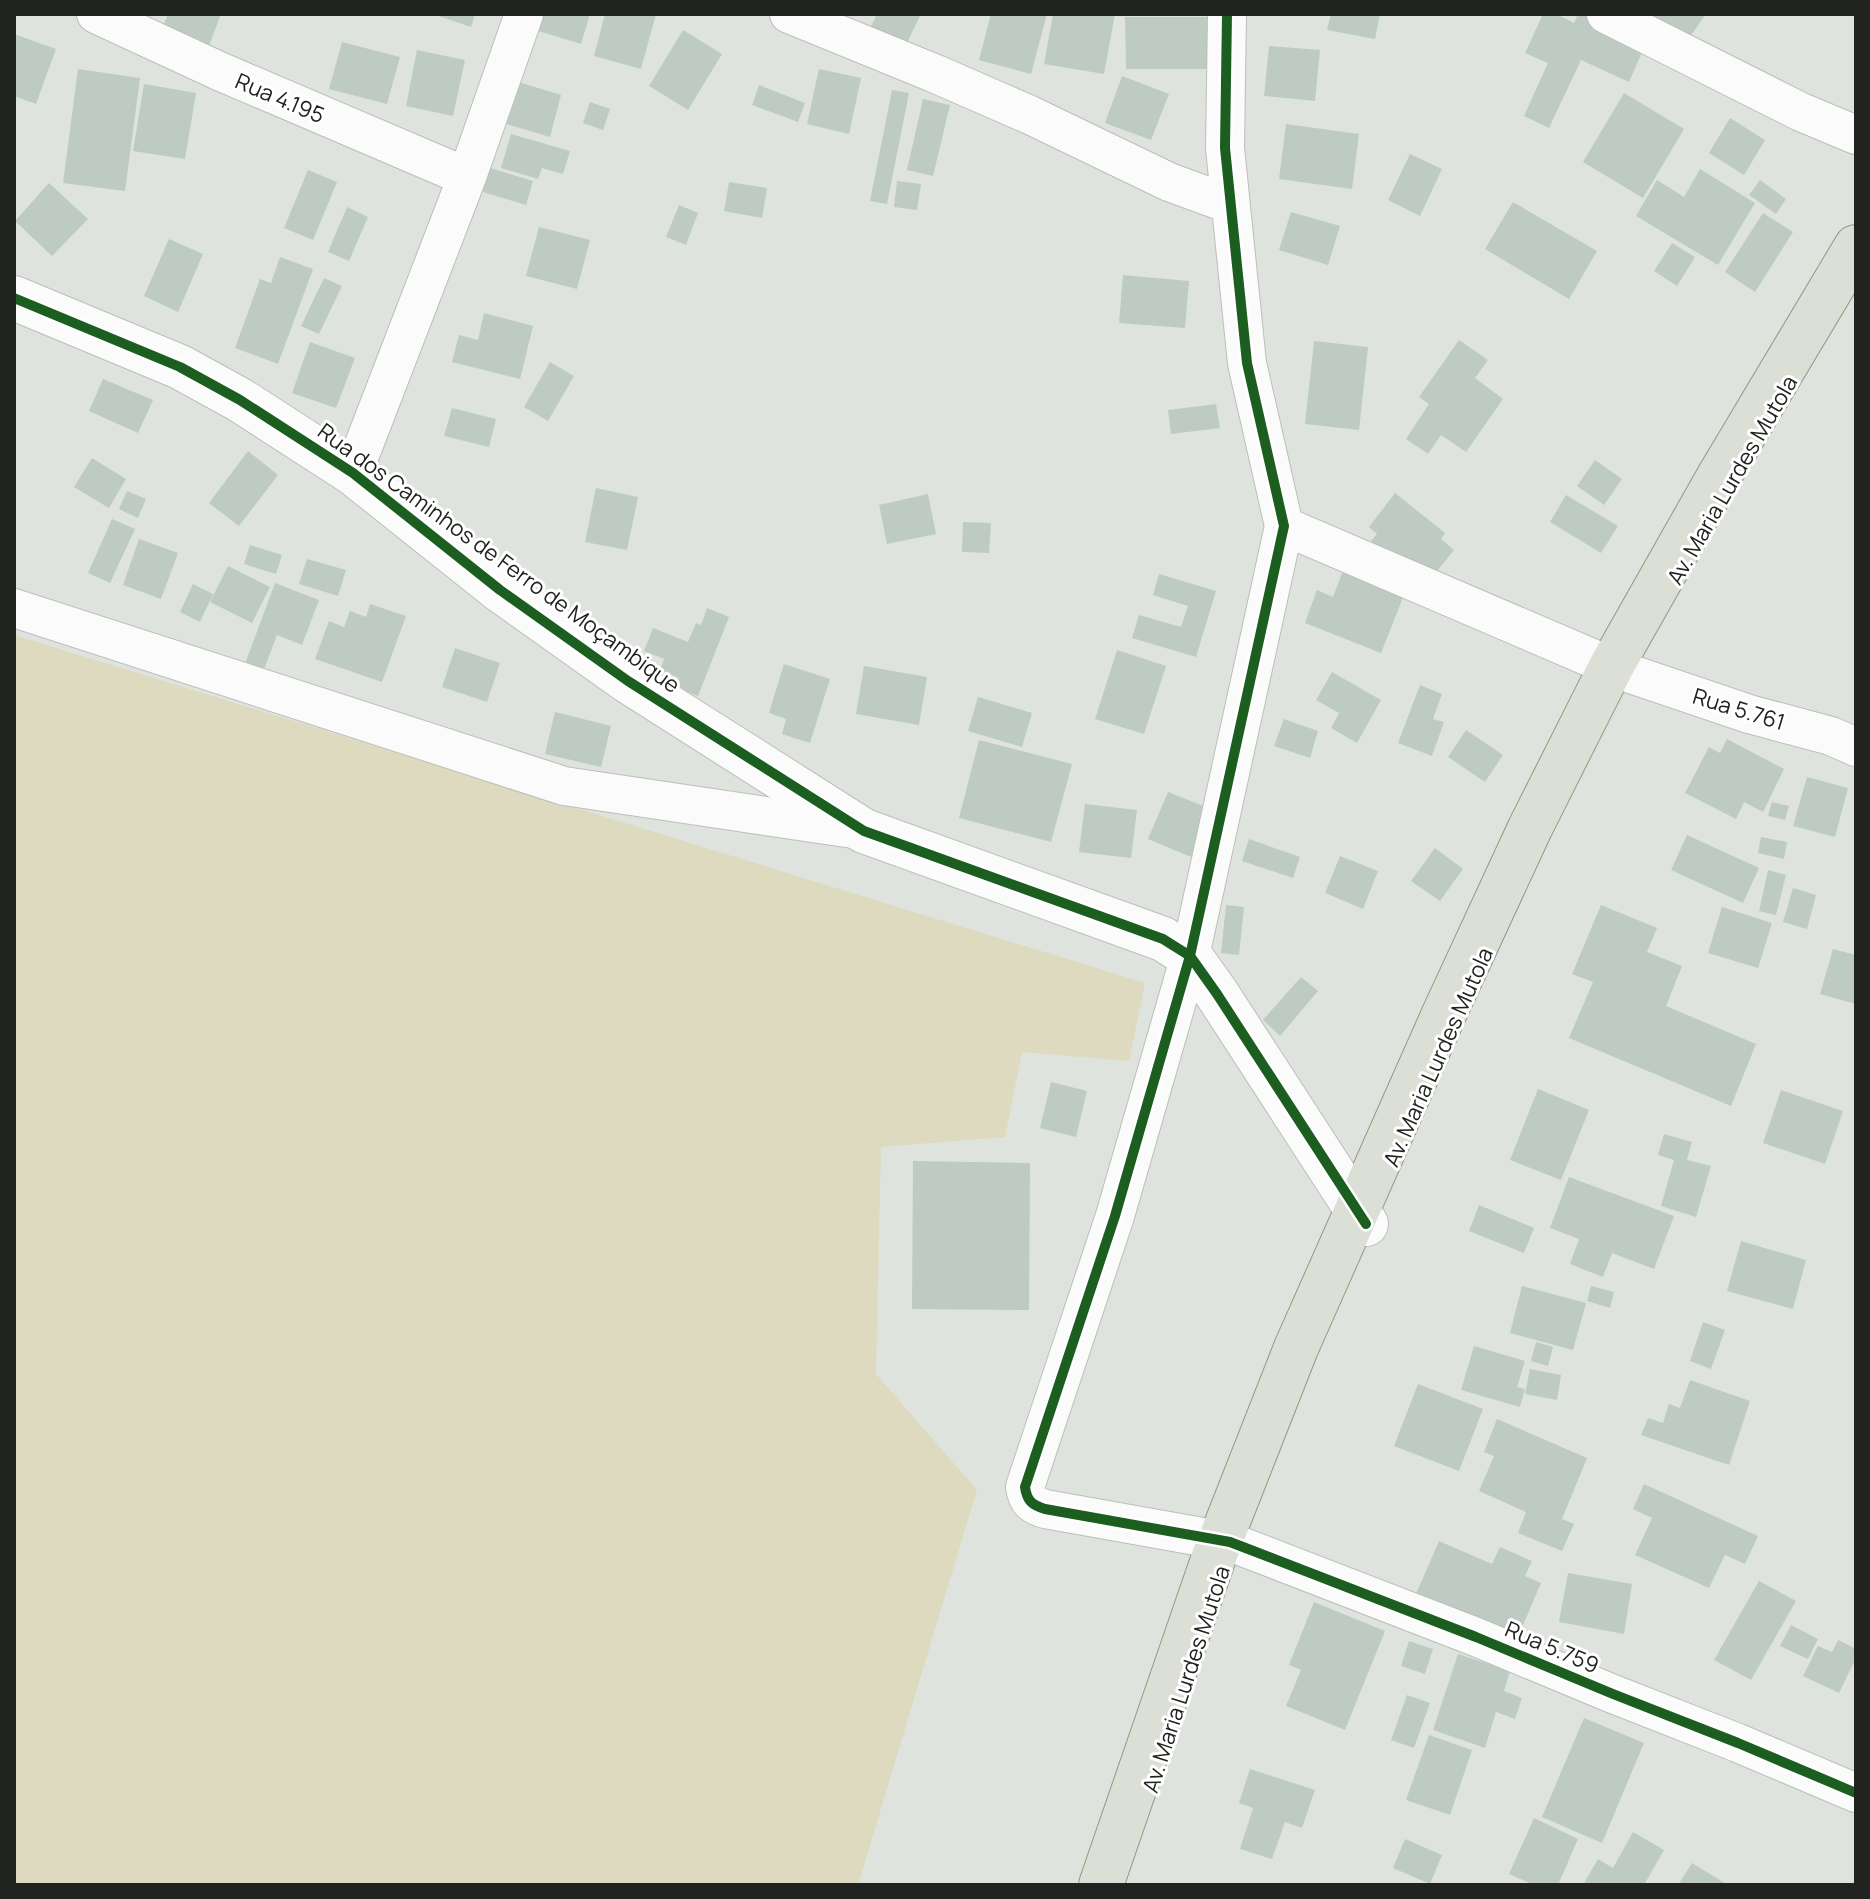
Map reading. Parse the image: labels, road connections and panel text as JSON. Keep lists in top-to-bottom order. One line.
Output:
{"streets":{"main road":["Av. Maria Lurdes Mutola","Rua dos Caminhos de Ferro de Moçambique"],"street":["Rua 4.195","Rua 5.761","Rua 5.759"]},"crossings":[["Av. Maria Lurdes Mutola","Rua dos Caminhos de Ferro de Moçambique"],["Av. Maria Lurdes Mutola","Rua 5.761"],["Av. Maria Lurdes Mutola","Rua 5.759"],["Rua dos Caminhos de Ferro de Moçambique","Rua 5.759"]]}
